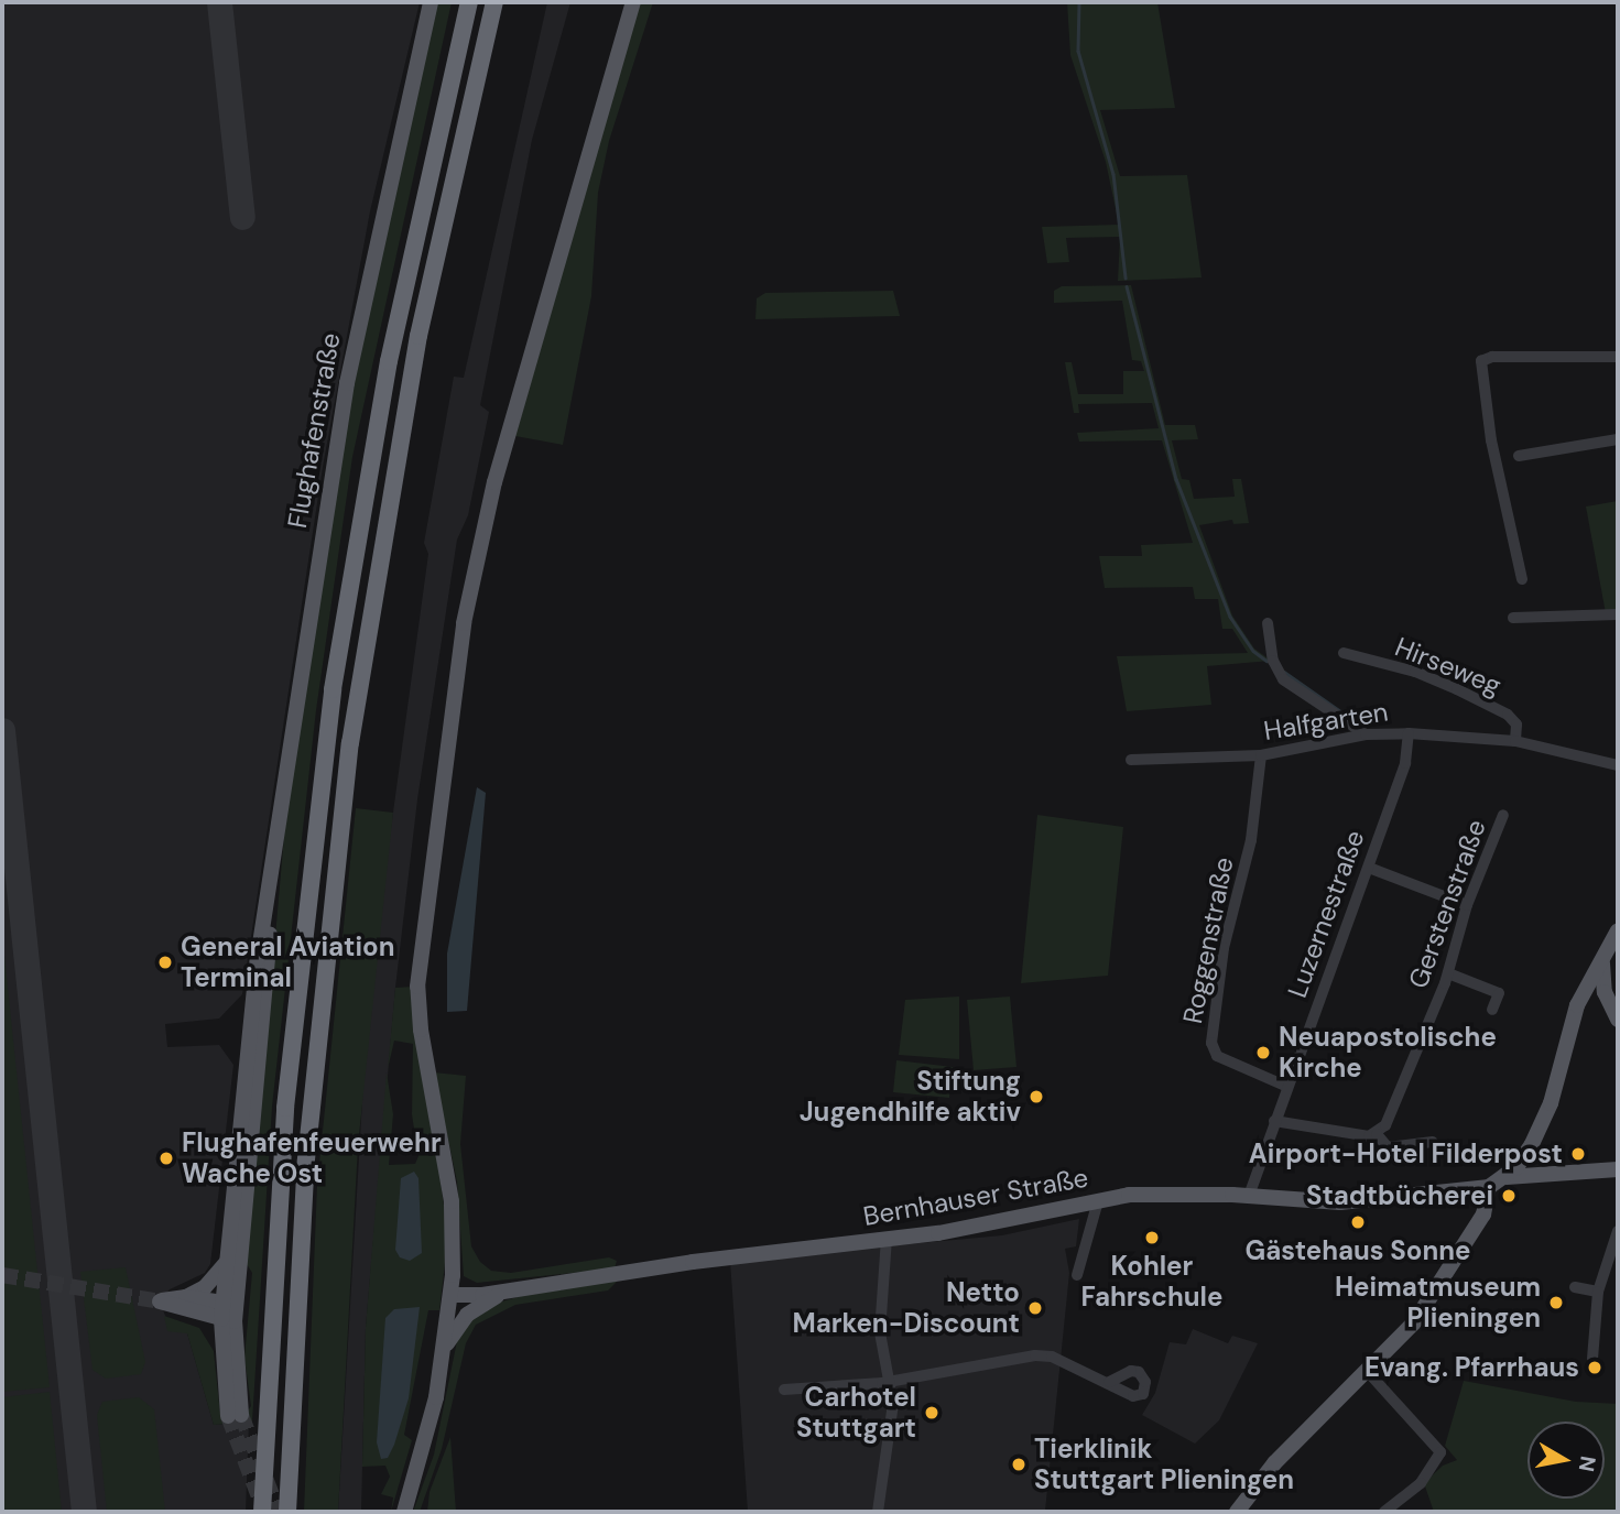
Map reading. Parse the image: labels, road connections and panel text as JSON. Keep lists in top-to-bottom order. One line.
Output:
{"streets":{"main road":["Flughafenstraße","Bernhauser Straße"],"street":["Hirseweg","Halfgarten","Gerstenstraße","Luzernestraße","Roggenstraße"]},"crossings":[["Hirseweg","Halfgarten"],["Halfgarten","Luzernestraße"],["Halfgarten","Roggenstraße"],["Luzernestraße","Roggenstraße"],["Luzernestraße","Bernhauser Straße"]],"places":["General Aviation Terminal","Neuapostolische Kirche","Stiftung Jugendhilfe aktiv","Airport-Hotel Filderpost","Flughafenfeuerwehr Wache Ost","Stadtbücherei","Gästehaus Sonne","Kohler Fahrschule","Heimatmuseum Plieningen","Netto Marken-Discount","Evang. Pfarrhaus","Carhotel Stuttgart","Tierklinik Stuttgart Plieningen"],"north":"right"}
